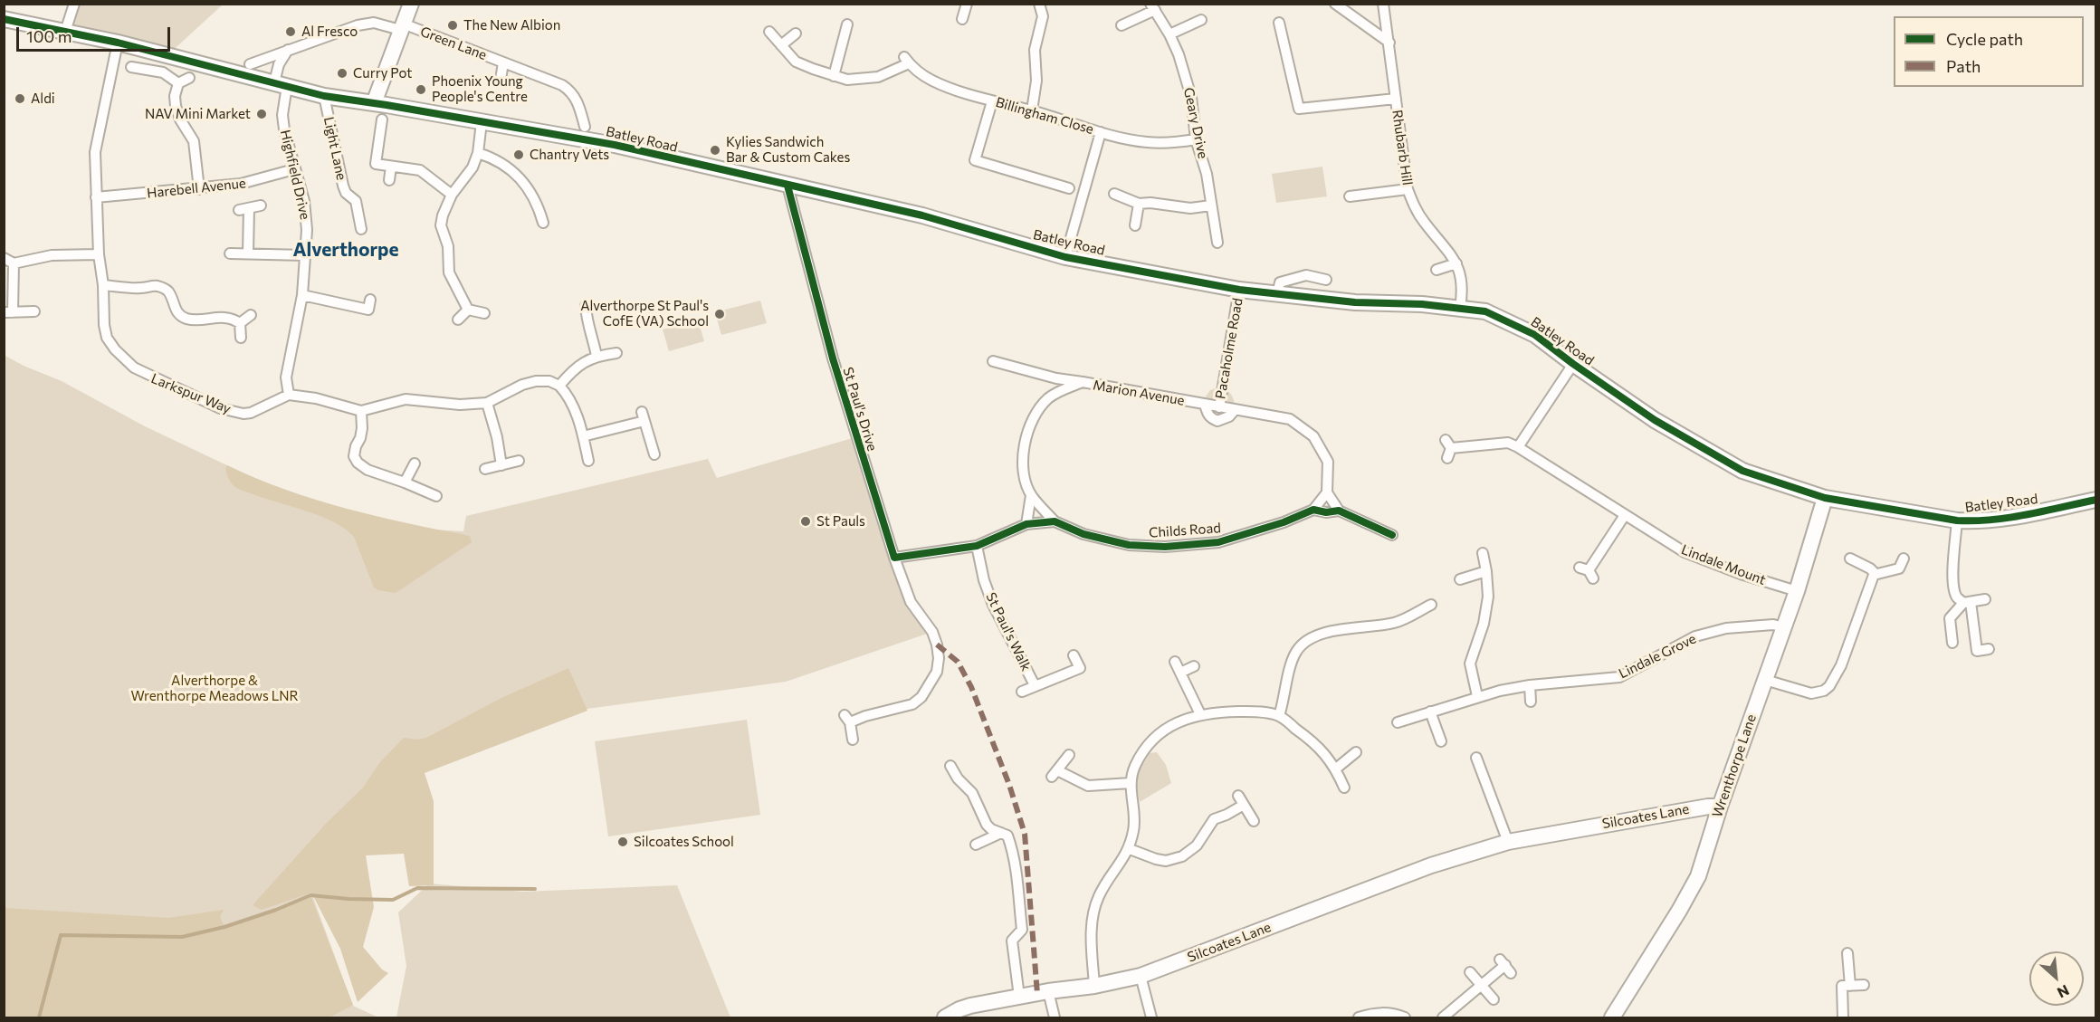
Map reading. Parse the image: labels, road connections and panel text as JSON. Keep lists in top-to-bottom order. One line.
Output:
{"streets":{"street":["Green Lane","Billingham Close","Geary Drive","Batley Road","Rhubarb Hill","Light Lane","Highfield Drive","Harebell Avenue","Pacaholme Road","Marion Avenue","Larkspur Way","St Paul's Drive","Childs Road","Lindale Mount","St Paul's Walk","Lindale Grove","Wrenthorpe Lane","Silcoates Lane"]},"crossings":[["Green Lane","Highfield Drive"],["Billingham Close","Geary Drive"],["Batley Road","Rhubarb Hill"],["Batley Road","Light Lane"],["Batley Road","Highfield Drive"],["Batley Road","Pacaholme Road"],["Batley Road","Larkspur Way"],["Batley Road","St Paul's Drive"],["Batley Road","Wrenthorpe Lane"],["Highfield Drive","Harebell Avenue"],["Highfield Drive","Larkspur Way"],["Harebell Avenue","Larkspur Way"],["Pacaholme Road","Marion Avenue"],["Marion Avenue","Childs Road"],["Childs Road","St Paul's Walk"],["Lindale Mount","Wrenthorpe Lane"],["Lindale Grove","Wrenthorpe Lane"],["Wrenthorpe Lane","Silcoates Lane"]],"districts":["Alverthorpe"],"parks":["Alverthorpe & Wrenthorpe Meadows LNR"],"places":["The New Albion","Al Fresco","Curry Pot","Phoenix Young People's Centre","Aldi","NAV Mini Market","Kylies Sandwich Bar & Custom Cakes","Chantry Vets","Alverthorpe St Paul's CofE (VA) School","St Pauls","Silcoates School"],"legend":["Cycle path","Path"],"scale_bar":"100 m","north":"bottom right"}
